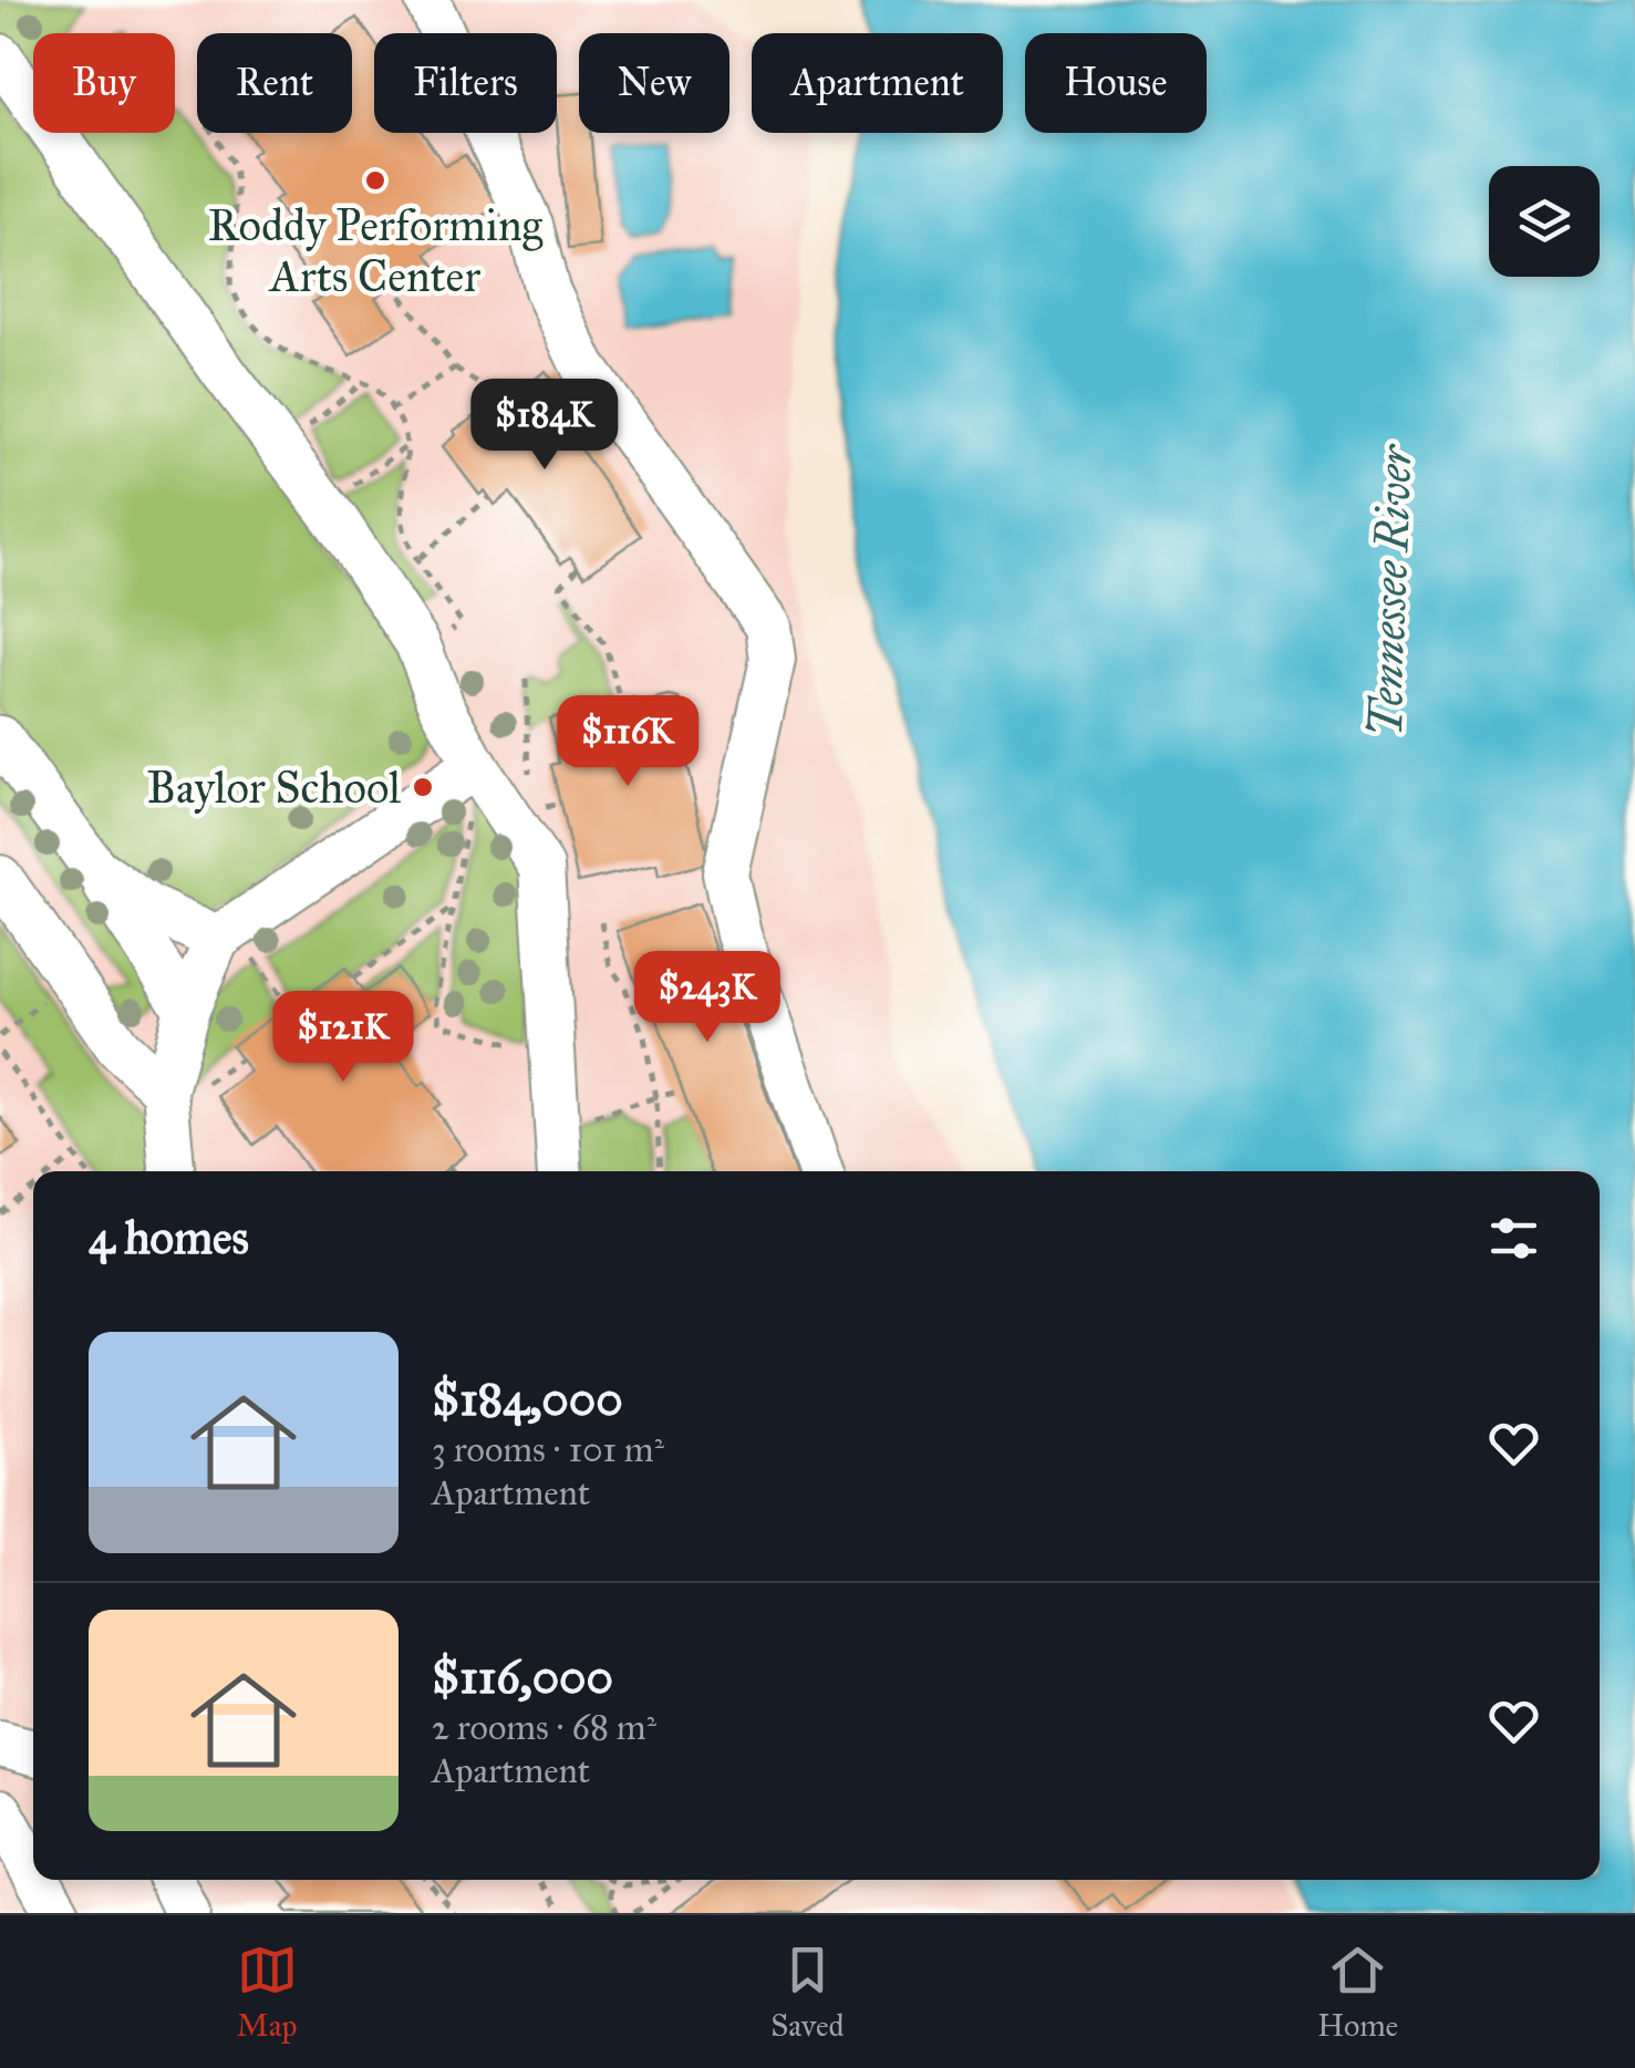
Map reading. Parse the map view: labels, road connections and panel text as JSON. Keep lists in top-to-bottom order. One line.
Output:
{"water":["Tennessee River"],"places":["Roddy Performing Arts Center","Baylor School"],"page":{"chip":["Buy","Rent","Filters","New","Apartment","House"],"price":["$184K","$116K","$243K","$121K"],"heading":"4 homes","list":[{"name":"$184,000","note":"3 rooms · 101 m² · Apartment"},{"name":"$116,000","note":"2 rooms · 68 m² · Apartment"}],"tabs":["Map","Saved","Home"]}}
